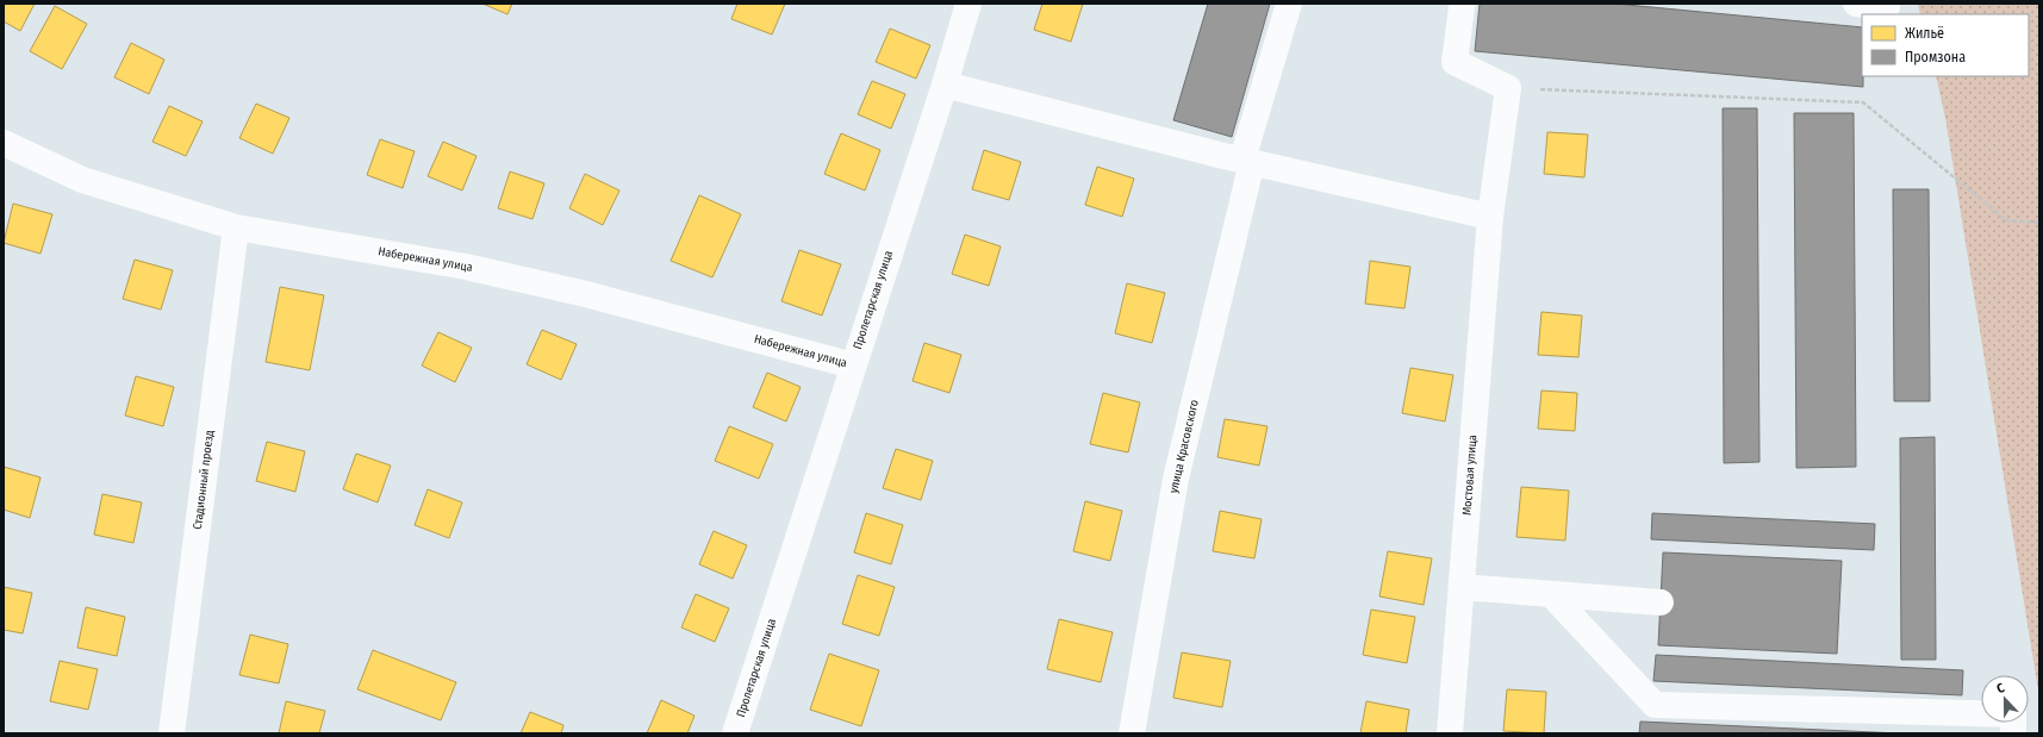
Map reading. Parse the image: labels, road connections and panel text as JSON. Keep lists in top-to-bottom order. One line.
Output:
{"streets":{"street":["Набережная улица","Пролетарская улица","улица Красовского","Мостовая улица","Стадионный проезд"]},"crossings":[["Набережная улица","Пролетарская улица"],["Набережная улица","Стадионный проезд"]],"legend":["Жильё","Промзона"],"north":"top"}
